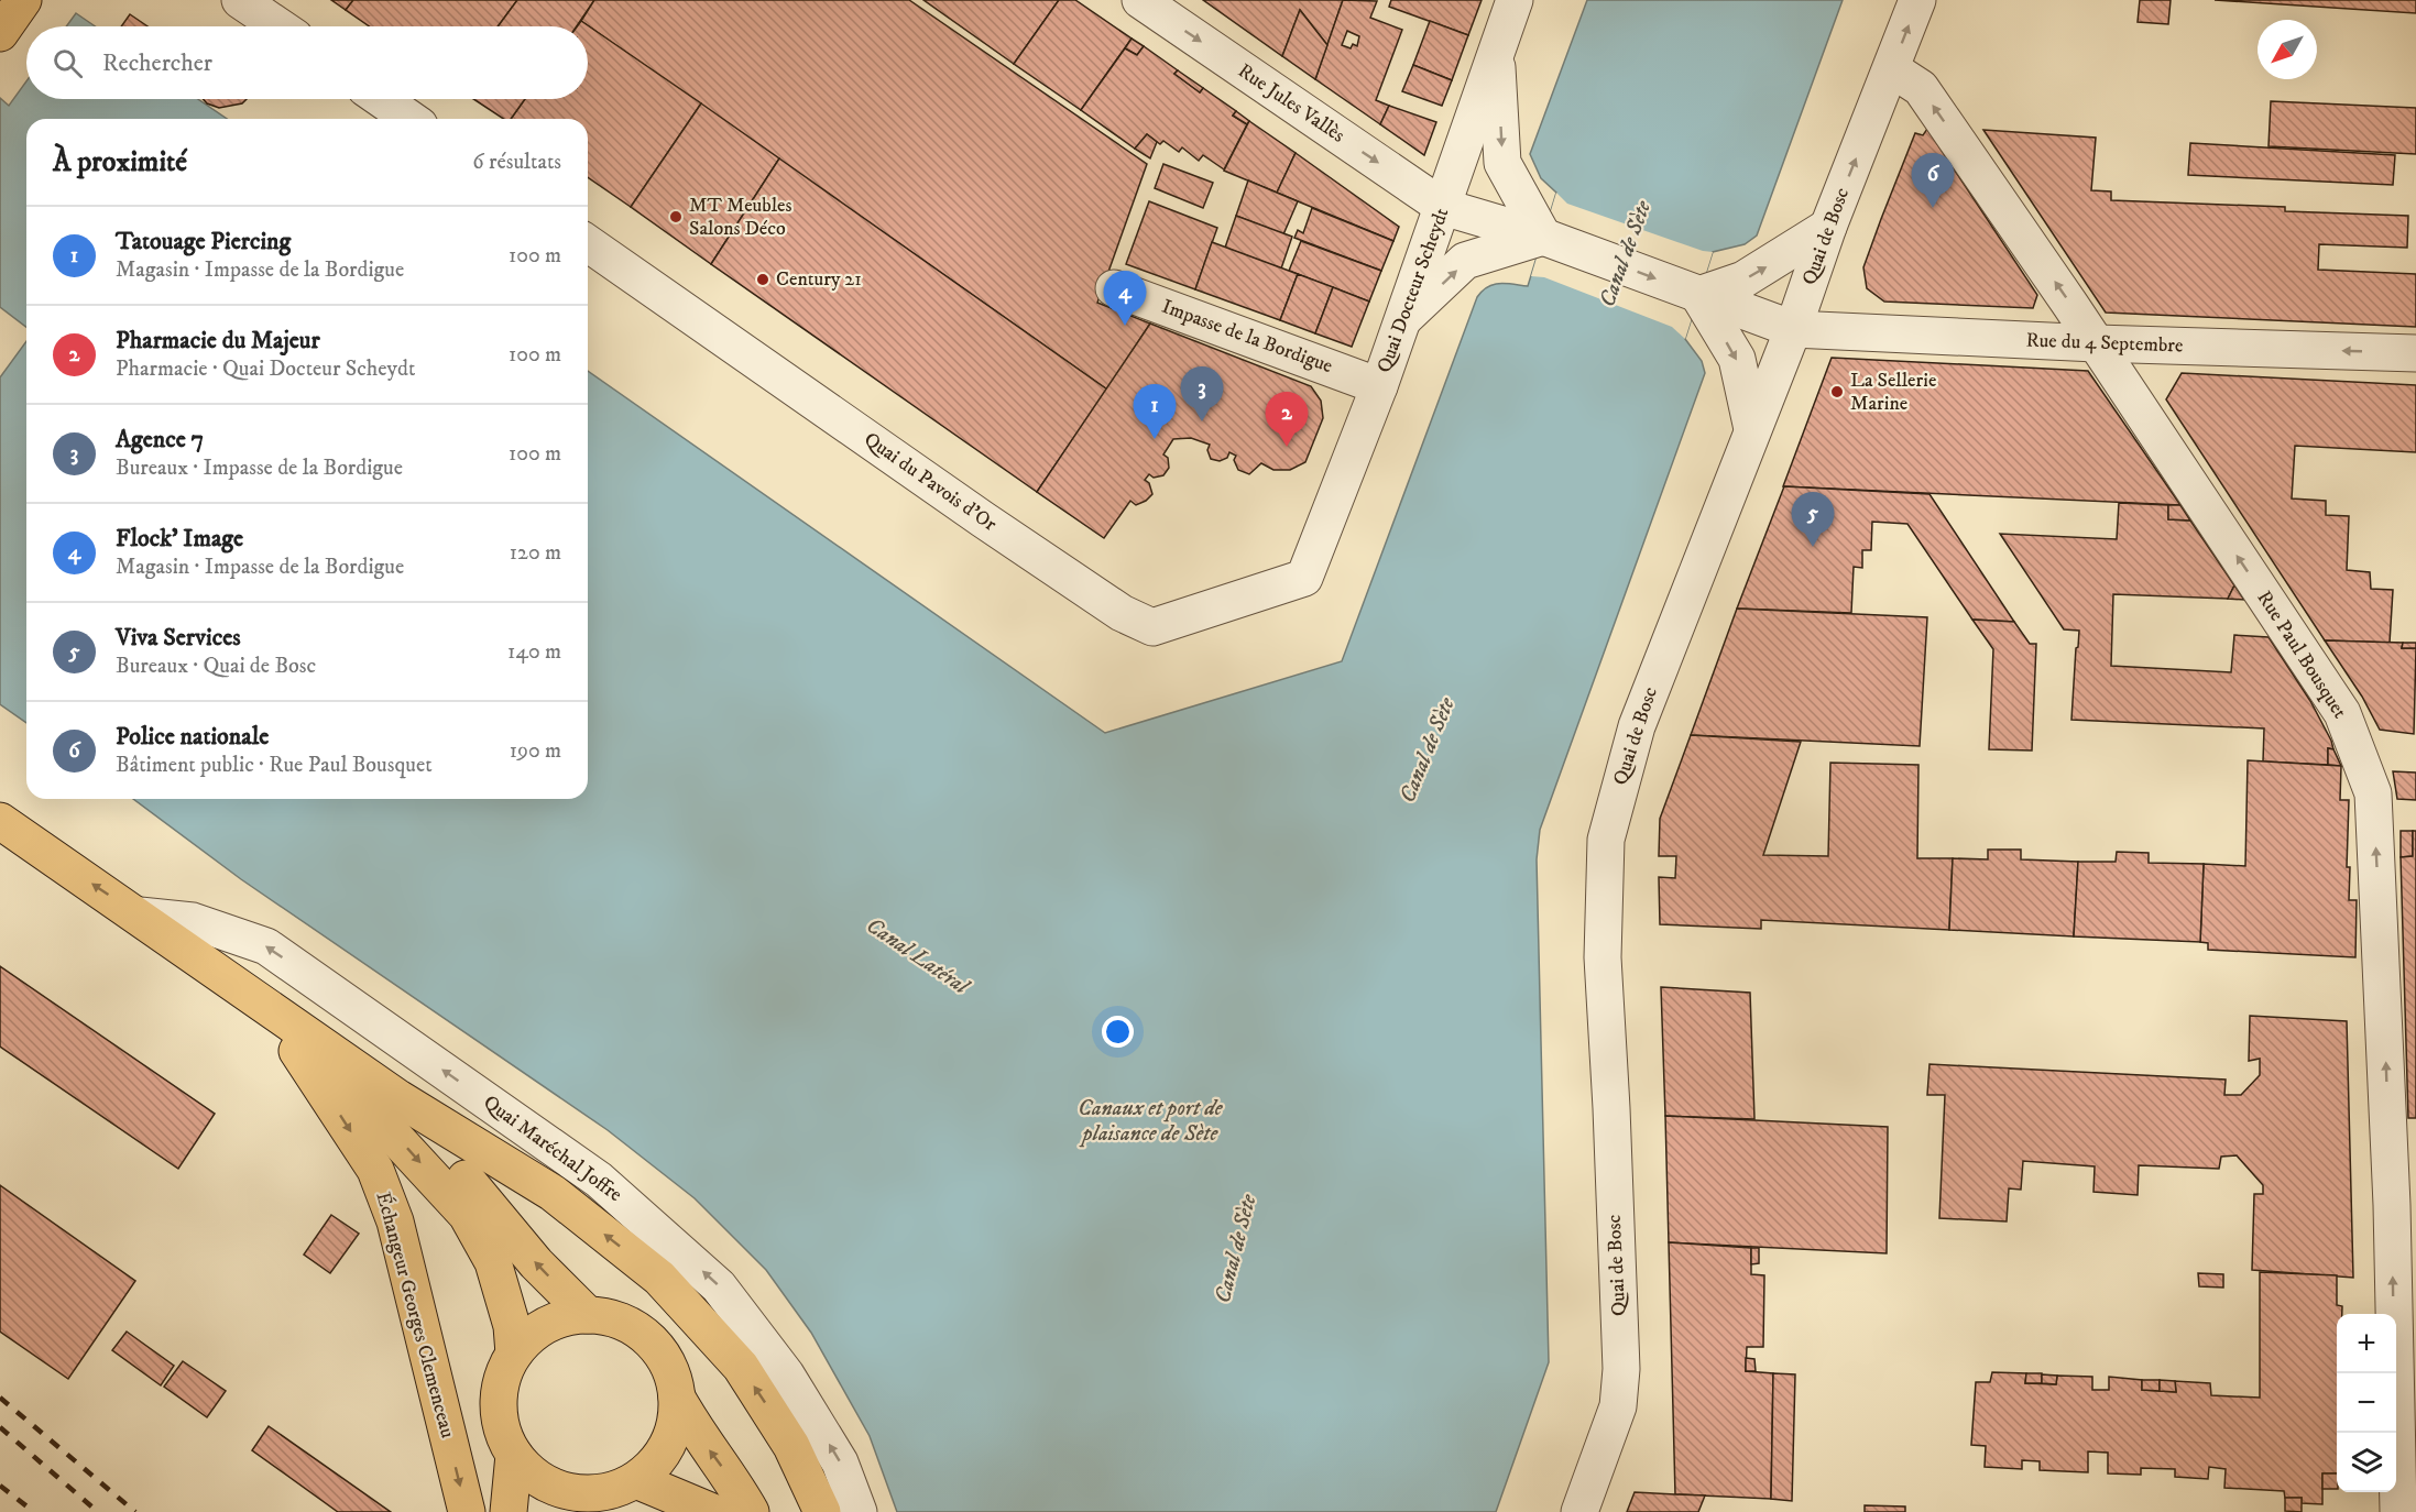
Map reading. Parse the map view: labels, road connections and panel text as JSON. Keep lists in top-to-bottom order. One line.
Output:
{"streets":{"main road":["Quai Maréchal Joffre","Échangeur Georges Clemenceau"],"street":["Rue Jules Vallès","Quai de Bosc","Quai Docteur Scheydt","Impasse de la Bordigue","Rue du 4 Septembre","Quai du Pavois d'Or","Rue Paul Bousquet"]},"crossings":[["Rue Jules Vallès","Quai Docteur Scheydt"],["Rue Jules Vallès","Rue du 4 Septembre"],["Quai de Bosc","Rue du 4 Septembre"],["Quai de Bosc","Rue Paul Bousquet"],["Quai Docteur Scheydt","Impasse de la Bordigue"],["Quai Docteur Scheydt","Quai du Pavois d'Or"],["Rue du 4 Septembre","Rue Paul Bousquet"]],"one_way":["Rue Jules Vallès","Rue Paul Bousquet"],"water":["Canal de Sète","Canal Latéral","Canaux et port de plaisance de Sète"],"places":["MT Meubles Salons Déco","Century 21","La Sellerie Marine"],"north":"bottom left","page":{"search":"Rechercher","heading":["À proximité","6 résultats"],"pins":["6","4","3","1","2","5"],"list":[{"mark":"1","name":"Tatouage Piercing","note":"Magasin · Impasse de la Bordigue","value":"100 m"},{"mark":"2","name":"Pharmacie du Majeur","note":"Pharmacie · Quai Docteur Scheydt","value":"100 m"},{"mark":"3","name":"Agence 7","note":"Bureaux · Impasse de la Bordigue","value":"100 m"},{"mark":"4","name":"Flock' Image","note":"Magasin · Impasse de la Bordigue","value":"120 m"},{"mark":"5","name":"Viva Services","note":"Bureaux · Quai de Bosc","value":"140 m"},{"mark":"6","name":"Police nationale","note":"Bâtiment public · Rue Paul Bousquet","value":"190 m"}],"map_buttons":["+","−"]}}
